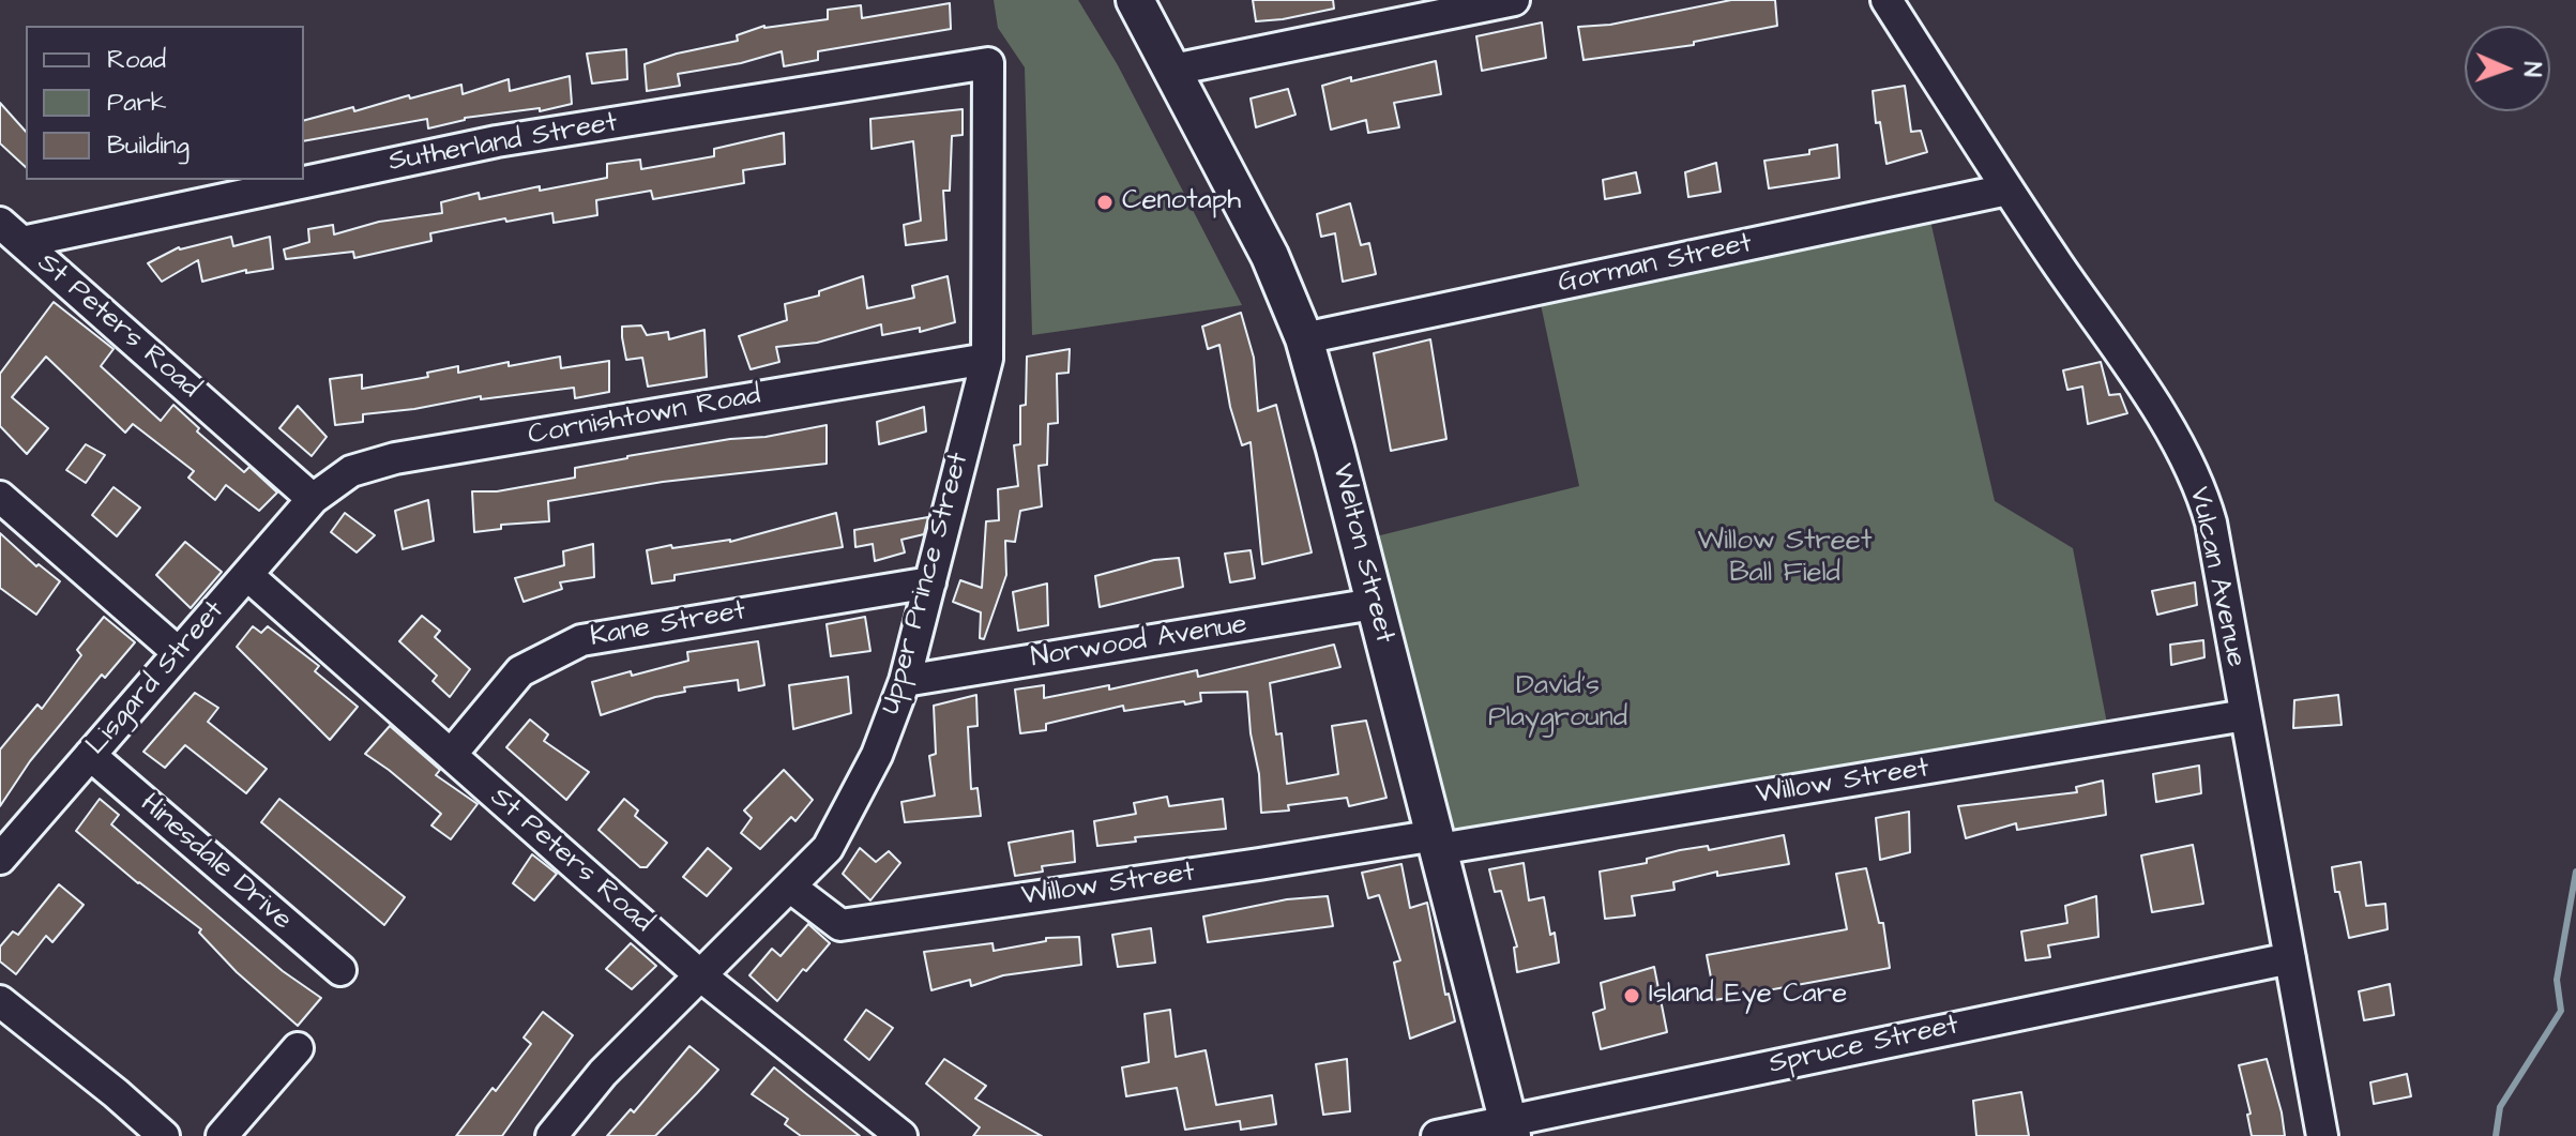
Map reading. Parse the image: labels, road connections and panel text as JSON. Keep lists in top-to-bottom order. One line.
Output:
{"streets":{"main road":["Welton Street"],"street":["Sutherland Street","Gorman Street","St Peters Road","Cornishtown Road","Vulcan Avenue","Upper Prince Street","Kane Street","Norwood Avenue","Lisgard Street","Willow Street","Hinesdale Drive","Spruce Street"]},"crossings":[["Sutherland Street","St Peters Road"],["Sutherland Street","Upper Prince Street"],["Gorman Street","Welton Street"],["Gorman Street","Vulcan Avenue"],["St Peters Road","Cornishtown Road"],["St Peters Road","Upper Prince Street"],["St Peters Road","Kane Street"],["St Peters Road","Lisgard Street"],["Cornishtown Road","Upper Prince Street"],["Cornishtown Road","Lisgard Street"],["Welton Street","Norwood Avenue"],["Welton Street","Willow Street"],["Welton Street","Spruce Street"],["Vulcan Avenue","Willow Street"],["Vulcan Avenue","Spruce Street"],["Upper Prince Street","Kane Street"],["Upper Prince Street","Norwood Avenue"],["Upper Prince Street","Willow Street"],["Lisgard Street","Hinesdale Drive"]],"parks":["Willow Street Ball Field","David's Playground"],"places":["Cenotaph","Island Eye Care"],"legend":["Road","Park","Building"],"north":"right"}
